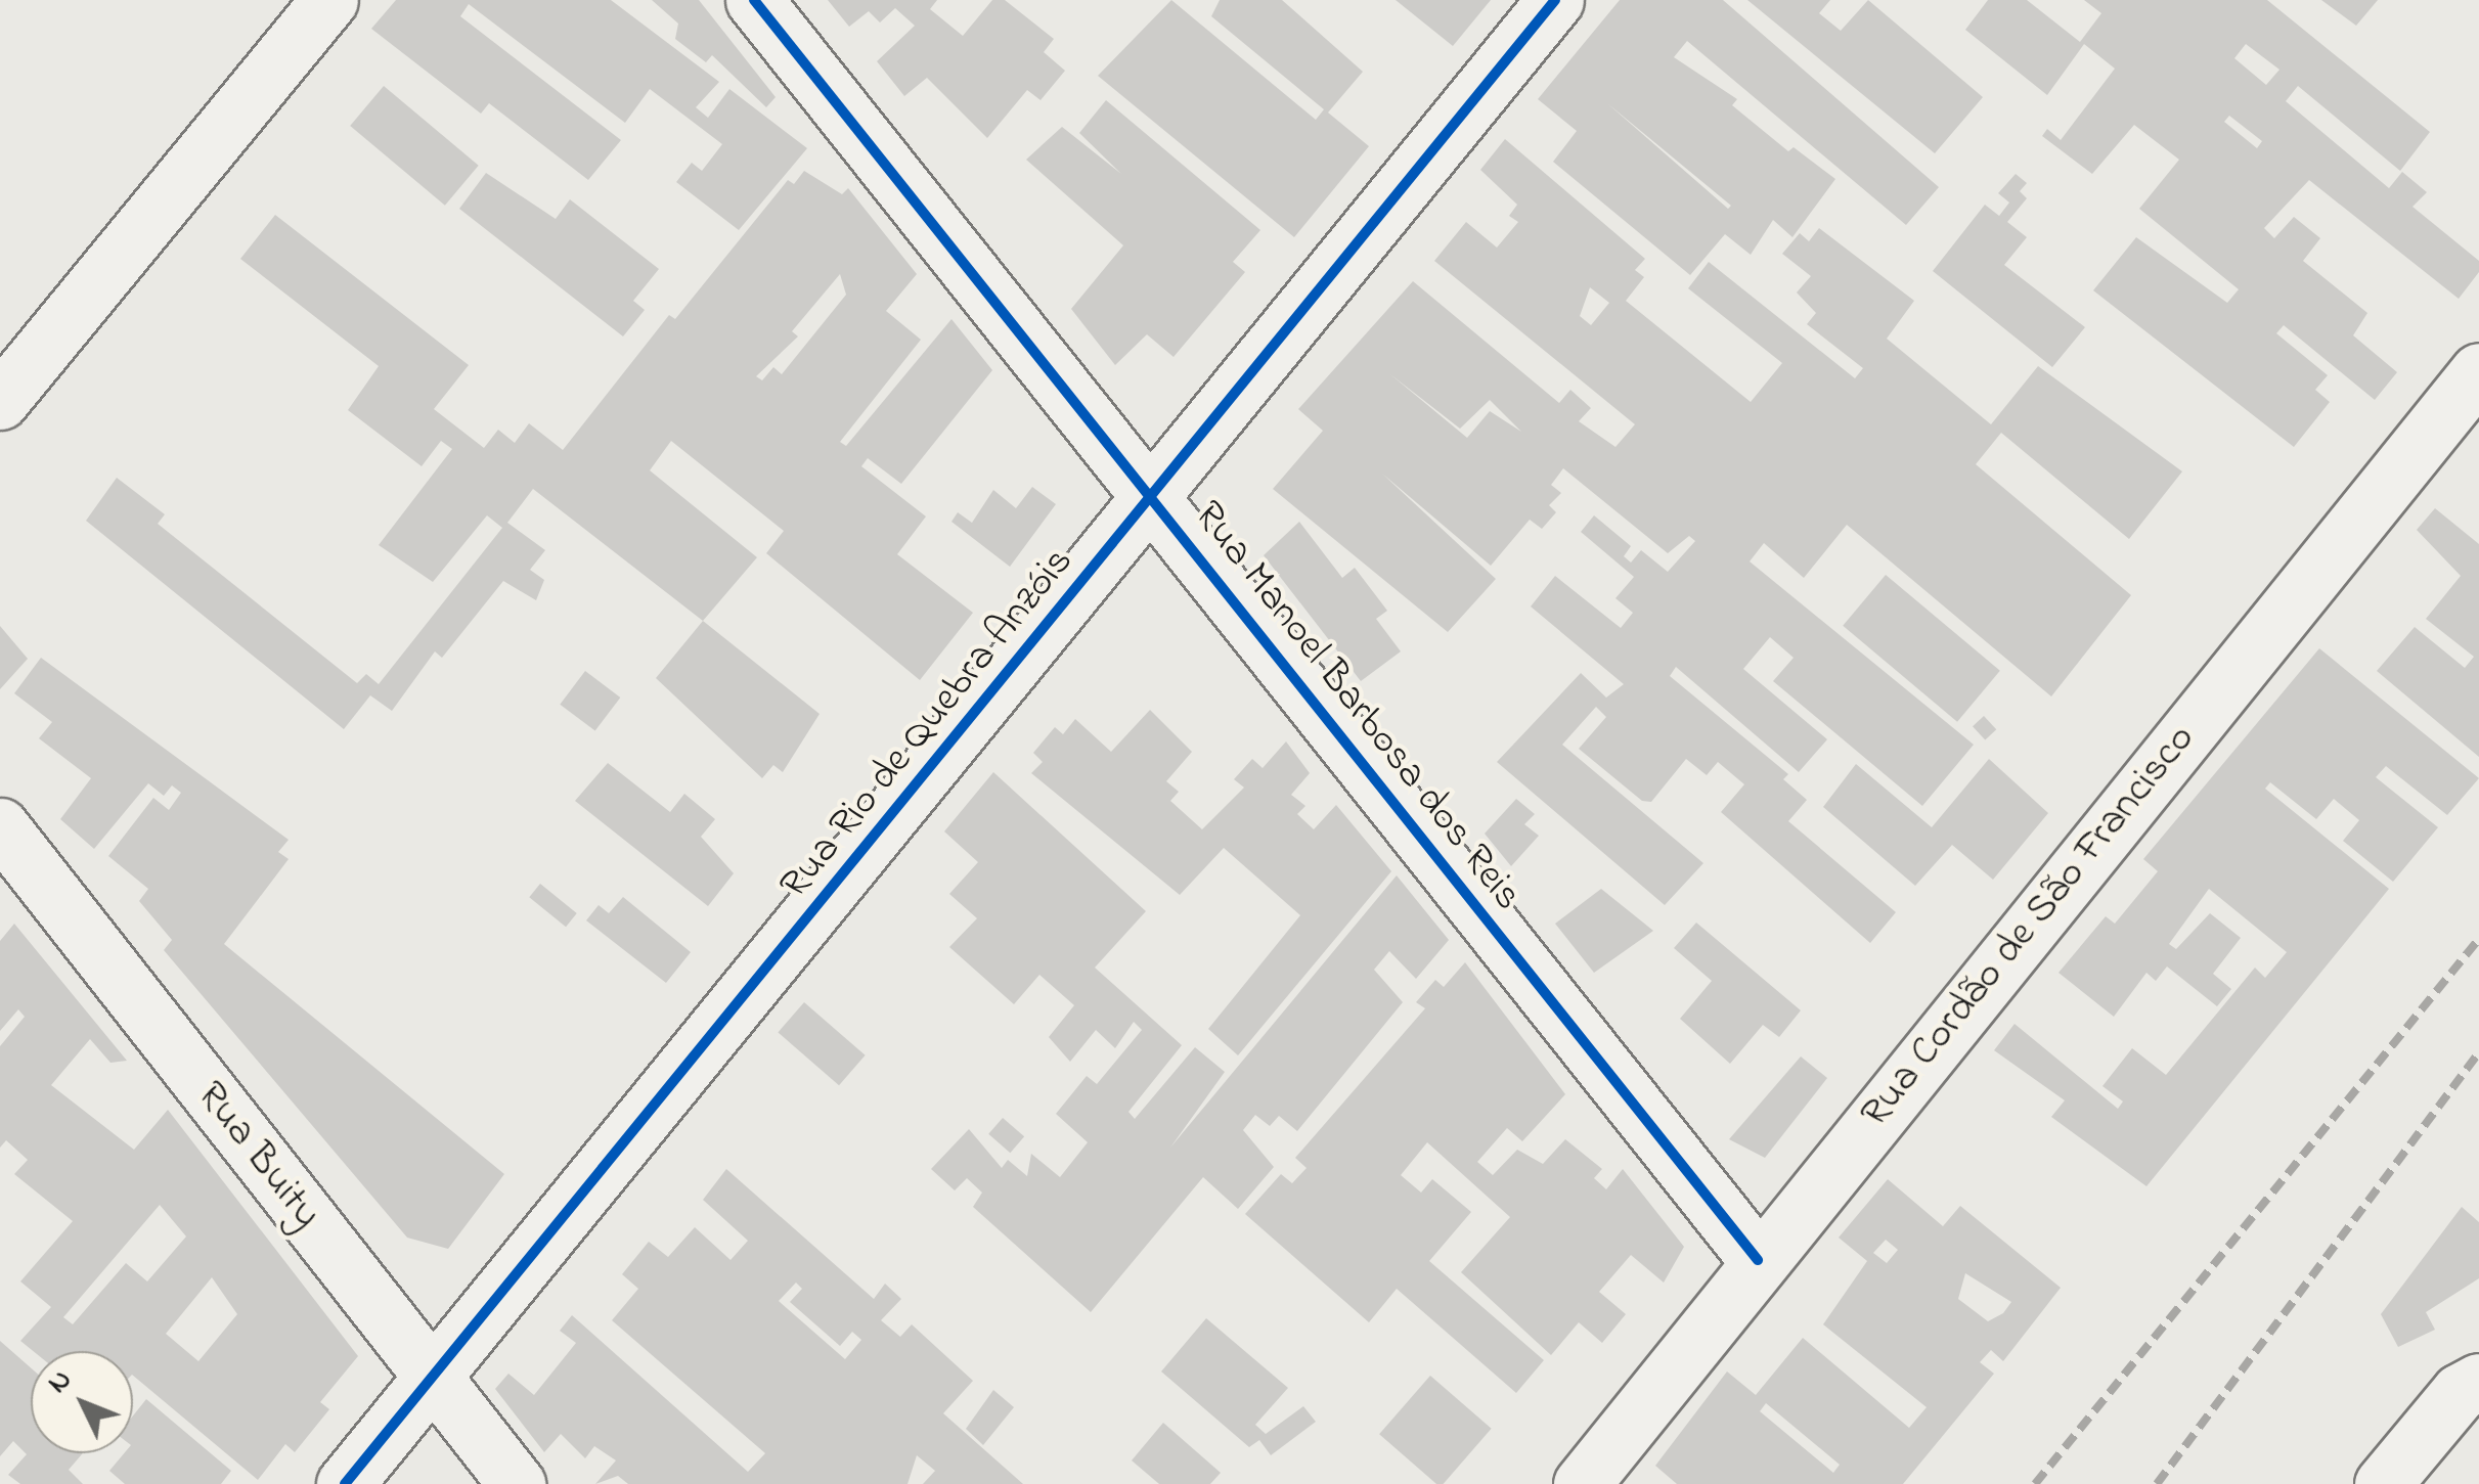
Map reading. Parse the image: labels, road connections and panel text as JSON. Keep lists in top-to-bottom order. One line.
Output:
{"streets":{"street":["Rua Manoel Barbosa dos Reis","Rua Rio de Quebra Anzóis","Rua Cordão de São Francisco","Rua Buity"]},"crossings":[["Rua Manoel Barbosa dos Reis","Rua Rio de Quebra Anzóis"],["Rua Manoel Barbosa dos Reis","Rua Cordão de São Francisco"],["Rua Rio de Quebra Anzóis","Rua Buity"]],"north":"top left"}
